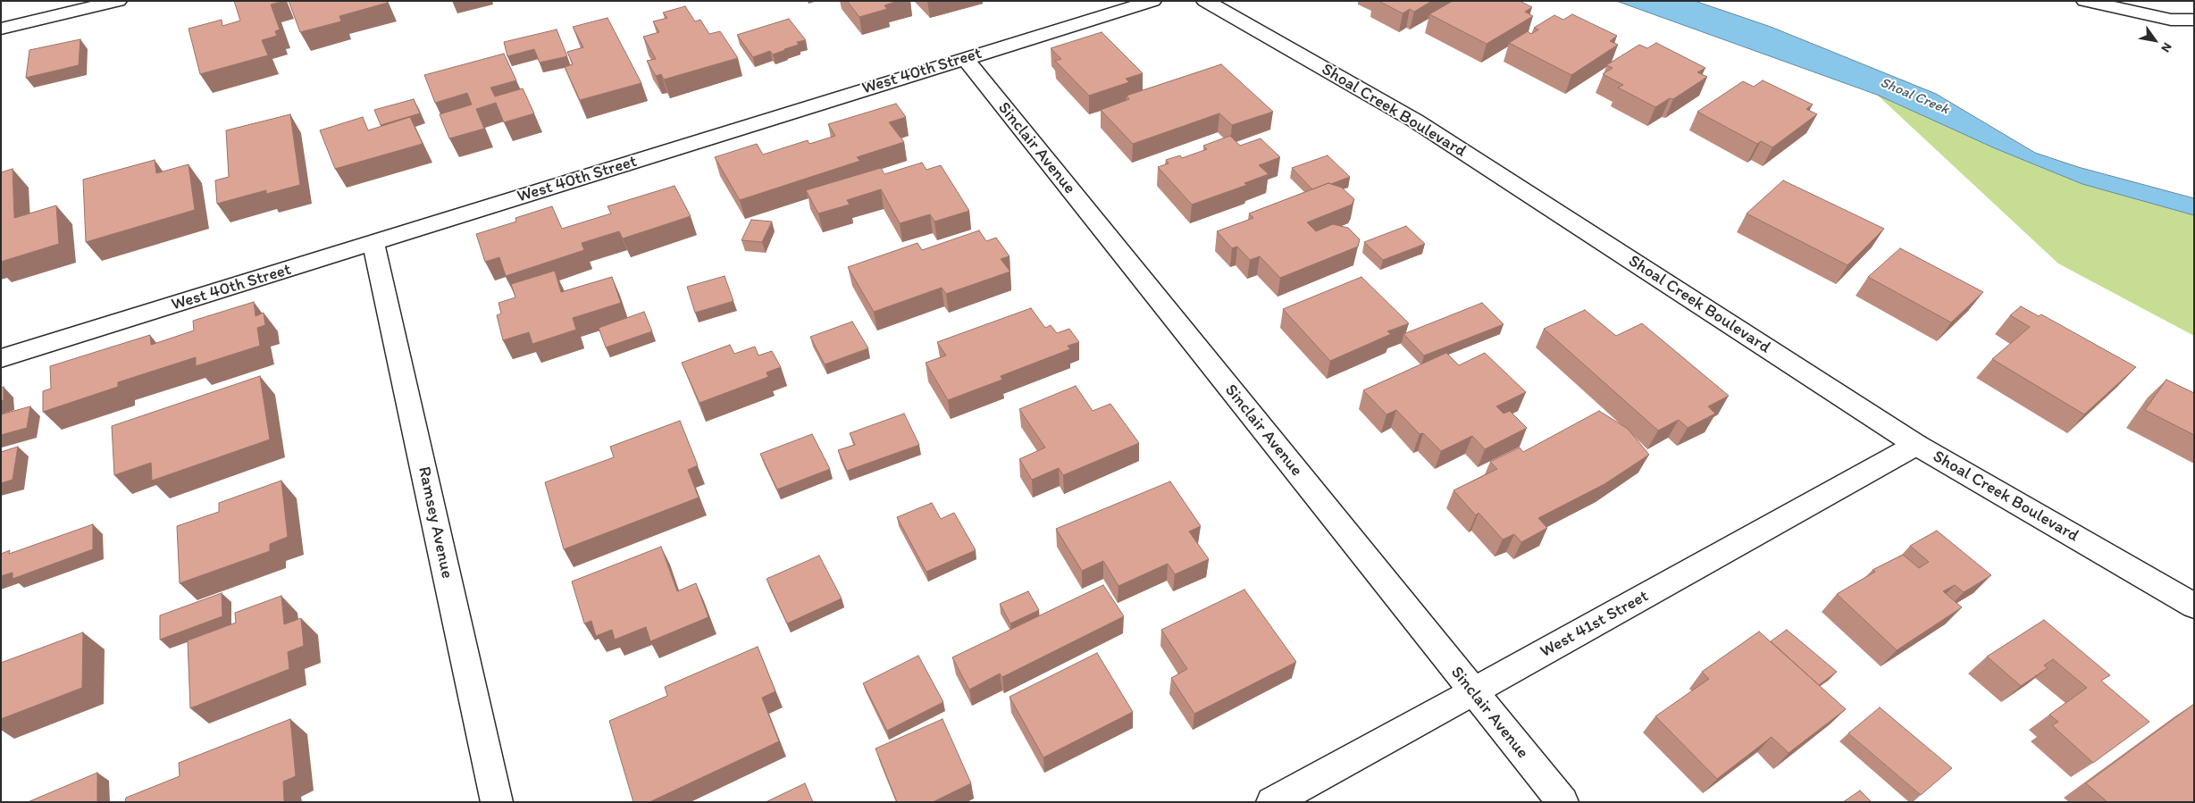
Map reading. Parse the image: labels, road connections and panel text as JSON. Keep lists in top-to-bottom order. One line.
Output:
{"streets":{"street":["West 40th Street","Shoal Creek Boulevard","Sinclair Avenue","Ramsey Avenue","West 41st Street"]},"crossings":[["West 40th Street","Sinclair Avenue"],["West 40th Street","Ramsey Avenue"],["Shoal Creek Boulevard","West 41st Street"],["Sinclair Avenue","West 41st Street"]],"water":["Shoal Creek"],"north":"bottom right"}
